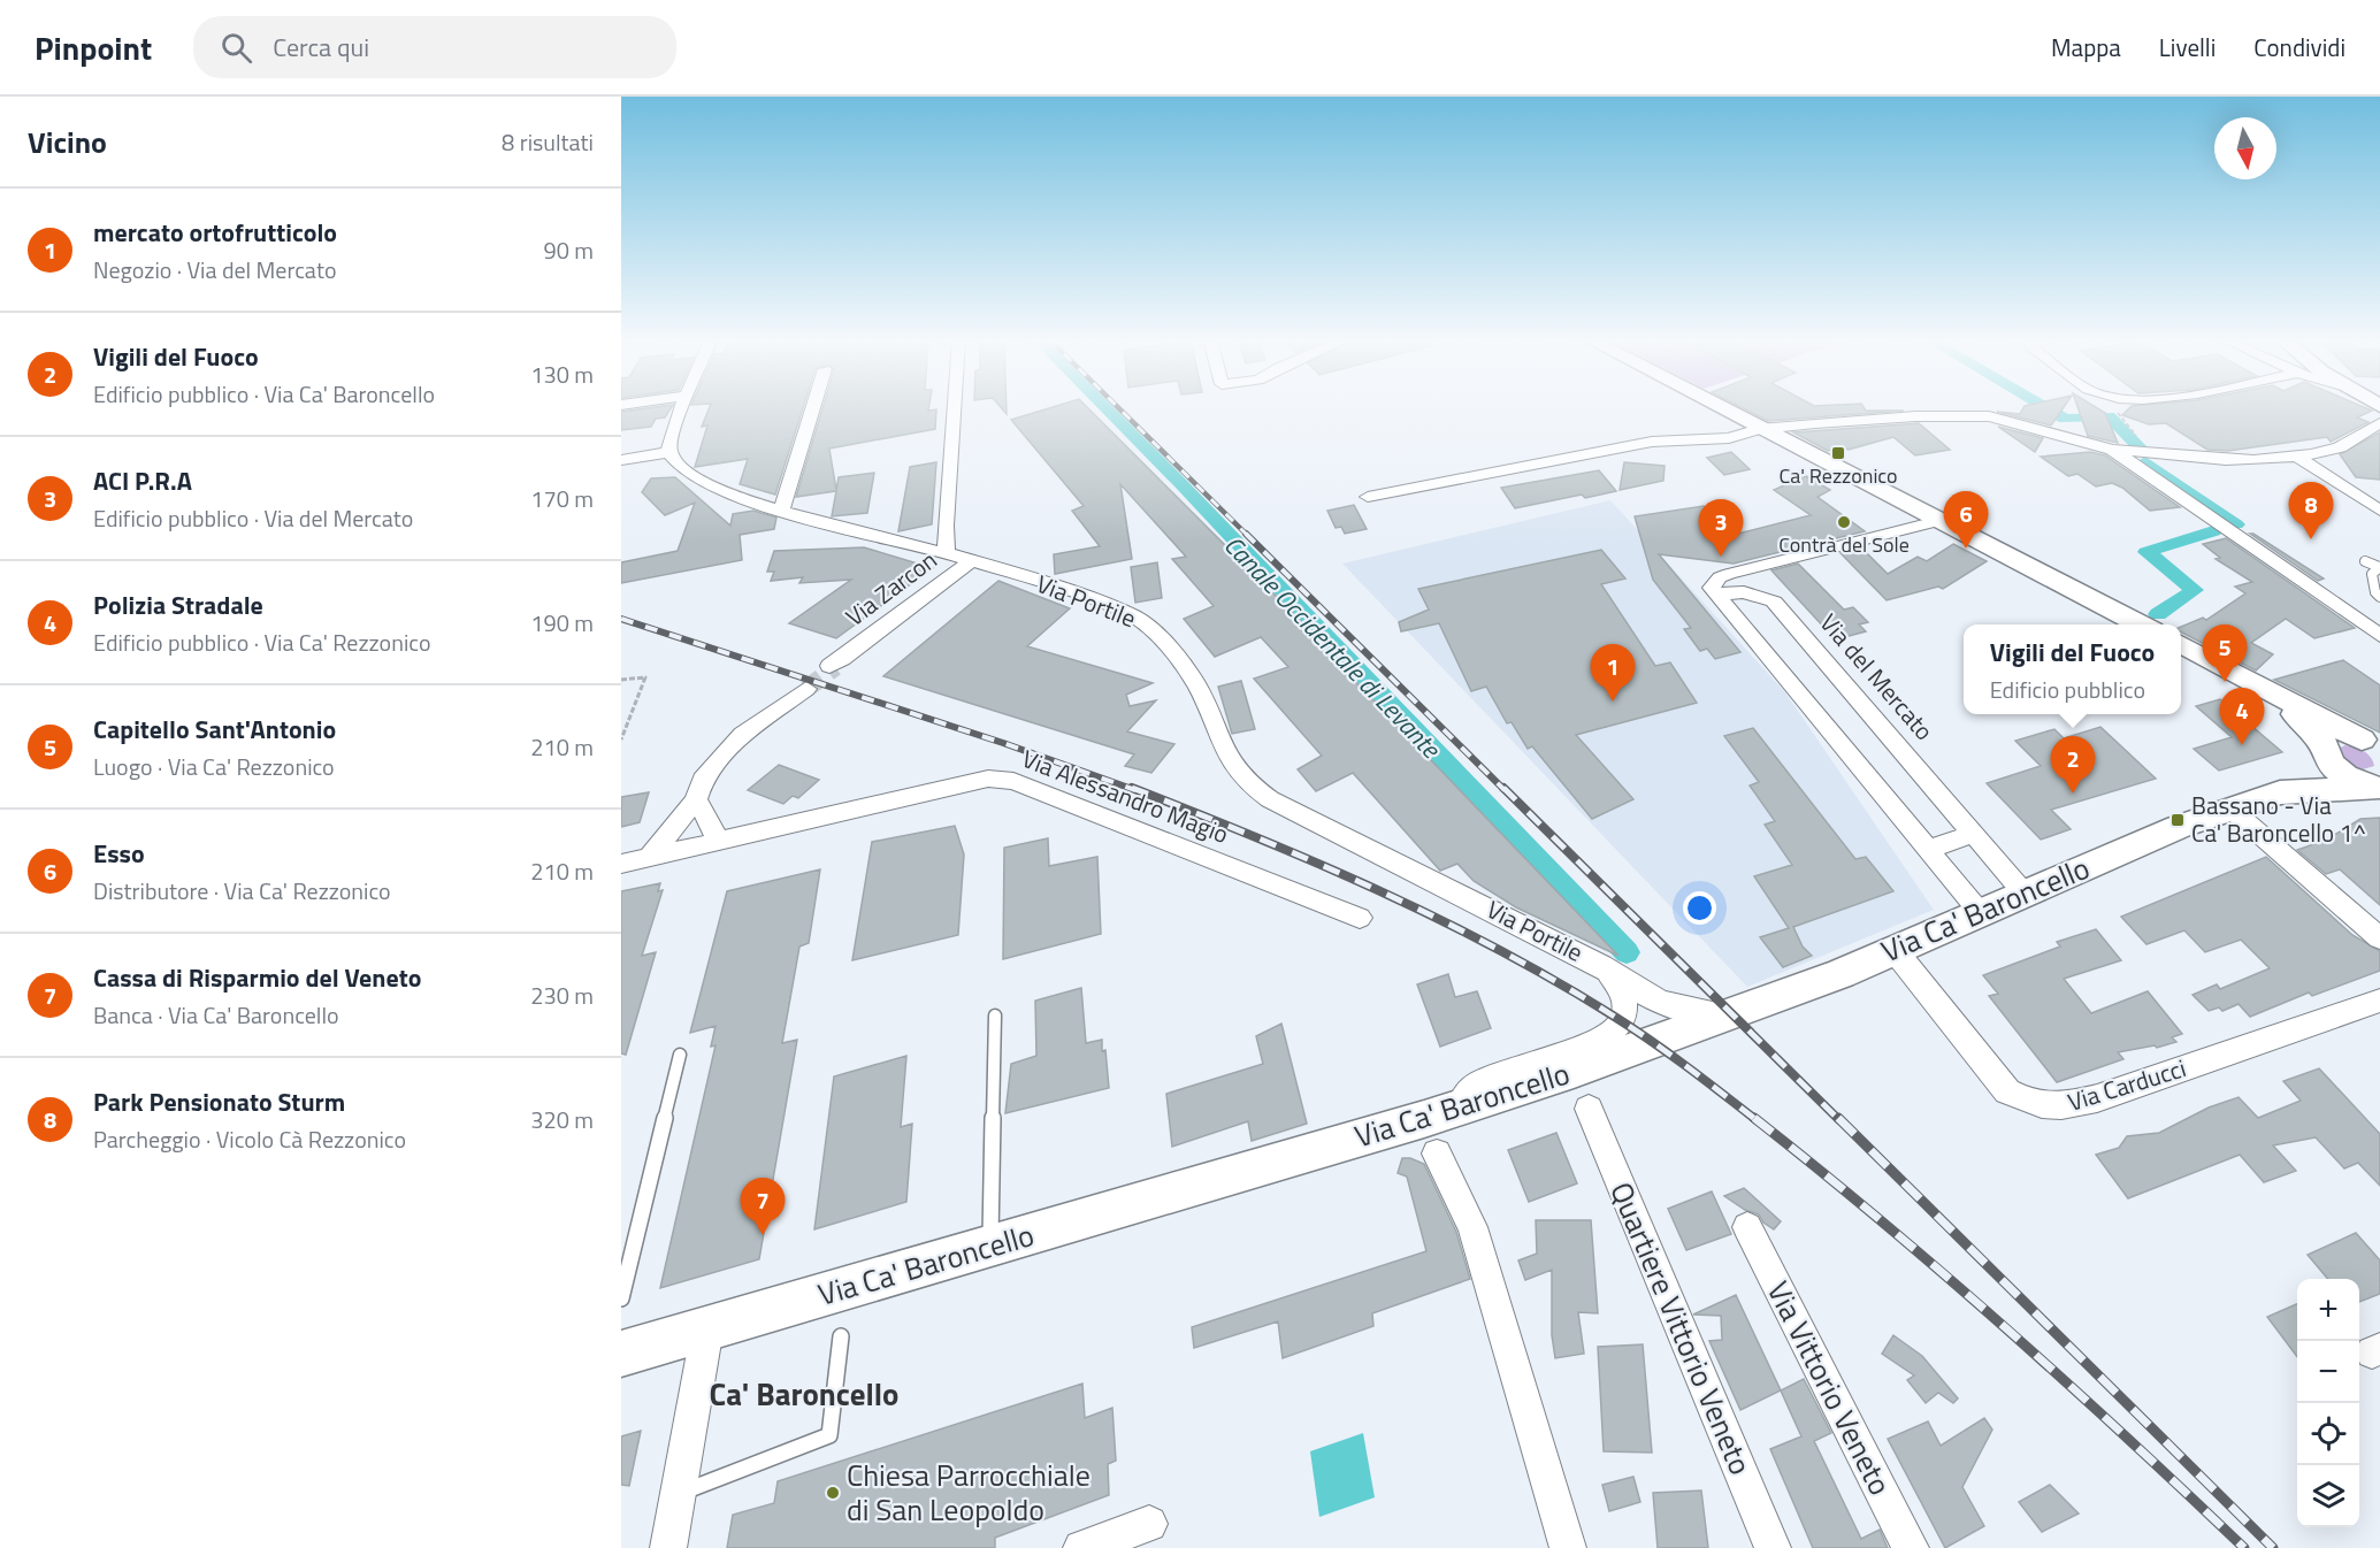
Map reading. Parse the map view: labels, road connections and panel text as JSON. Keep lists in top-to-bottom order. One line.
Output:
{"streets":{"main road":["Via Ca' Baroncello"],"street":["Via Zarcon","Via Portile","Via del Mercato","Via Alessandro Magio","Via Carducci","Quartiere Vittorio Veneto","Via Vittorio Veneto"]},"crossings":[["Via Zarcon","Via Portile"],["Via Portile","Via Ca' Baroncello"],["Via del Mercato","Via Ca' Baroncello"],["Via Ca' Baroncello","Via Carducci"]],"districts":["Ca' Baroncello"],"water":["Canale Occidentale di Levante"],"places":{"transit":["Ca' Rezzonico","Bassano - Via Ca' Baroncello 1^"],"other":["Contrà del Sole","Chiesa Parrocchiale di San Leopoldo"]},"north":"bottom","page":{"header":"Pinpoint","search":"Cerca qui","nav":["Mappa","Livelli","Condividi"],"heading":["Vicino","8 risultati"],"list":[{"mark":"1","name":"mercato ortofrutticolo","note":"Negozio · Via del Mercato","value":"90 m"},{"mark":"2","name":"Vigili del Fuoco","note":"Edificio pubblico · Via Ca' Baroncello","value":"130 m"},{"mark":"3","name":"ACI P.R.A","note":"Edificio pubblico · Via del Mercato","value":"170 m"},{"mark":"4","name":"Polizia Stradale","note":"Edificio pubblico · Via Ca' Rezzonico","value":"190 m"},{"mark":"5","name":"Capitello Sant'Antonio","note":"Luogo · Via Ca' Rezzonico","value":"210 m"},{"mark":"6","name":"Esso","note":"Distributore · Via Ca' Rezzonico","value":"210 m"},{"mark":"7","name":"Cassa di Risparmio del Veneto","note":"Banca · Via Ca' Baroncello","value":"230 m"},{"mark":"8","name":"Park Pensionato Sturm","note":"Parcheggio · Vicolo Cà Rezzonico","value":"320 m"}],"pins":["8","6","3","5","1","4","2","7"],"popup":["Vigili del Fuoco","Edificio pubblico"],"map_buttons":["+","−"]}}
